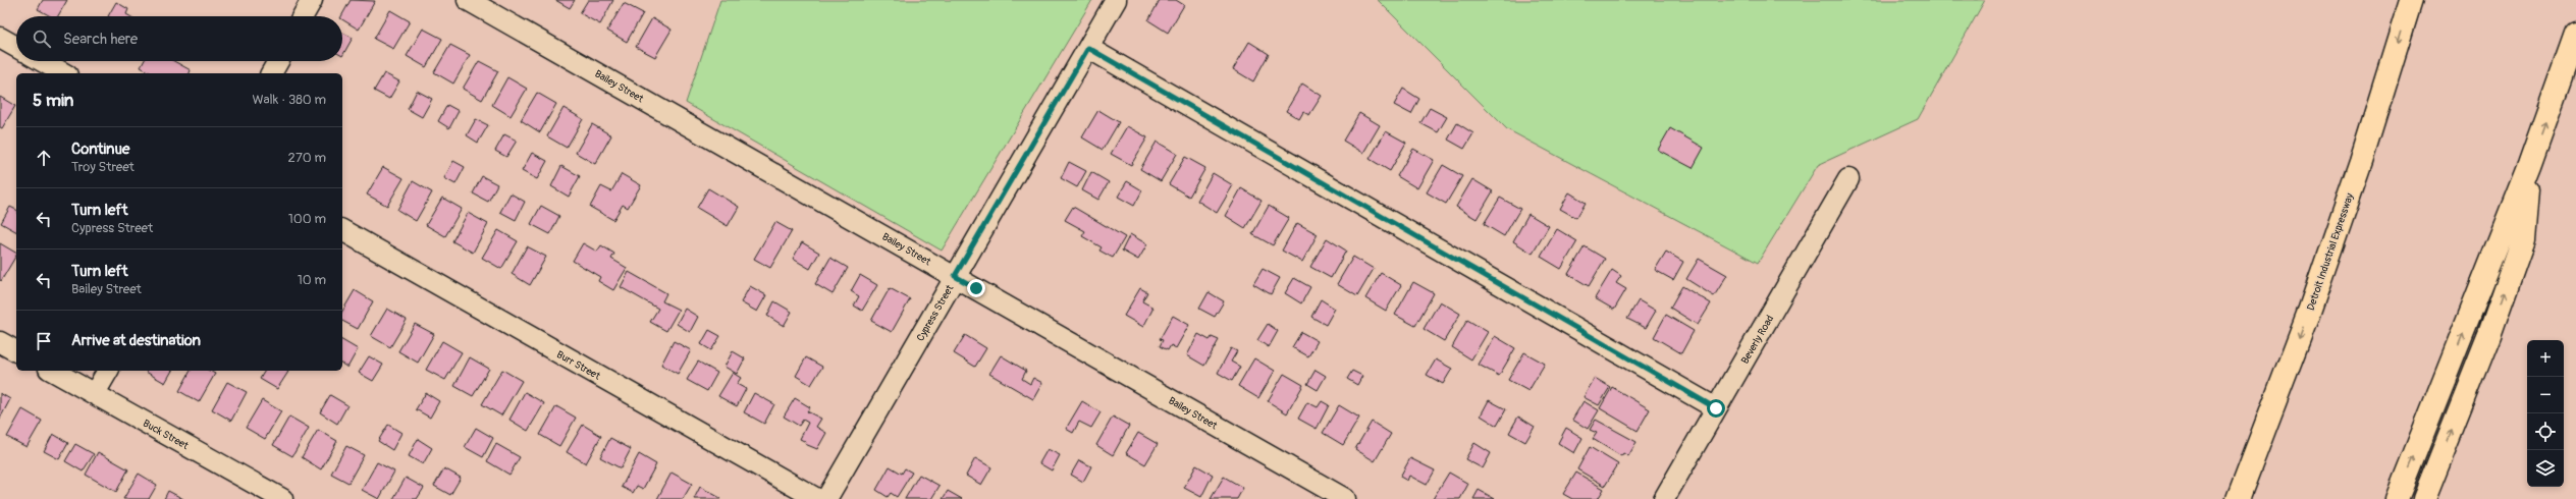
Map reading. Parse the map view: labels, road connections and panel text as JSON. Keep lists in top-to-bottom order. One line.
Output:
{"streets":{"highway":["Detroit Industrial Expressway"],"street":["Bailey Street","Cypress Street","Beverly Road","Burr Street","Buck Street"]},"crossings":[["Bailey Street","Cypress Street"]],"page":{"search":"Search here","heading":["5 min","Walk · 380 m"],"list":[["Continue","Troy Street","270 m"],["Turn left","Cypress Street","100 m"],["Turn left","Bailey Street","10 m"],"Arrive at destination"],"map_buttons":["+","−"]}}
